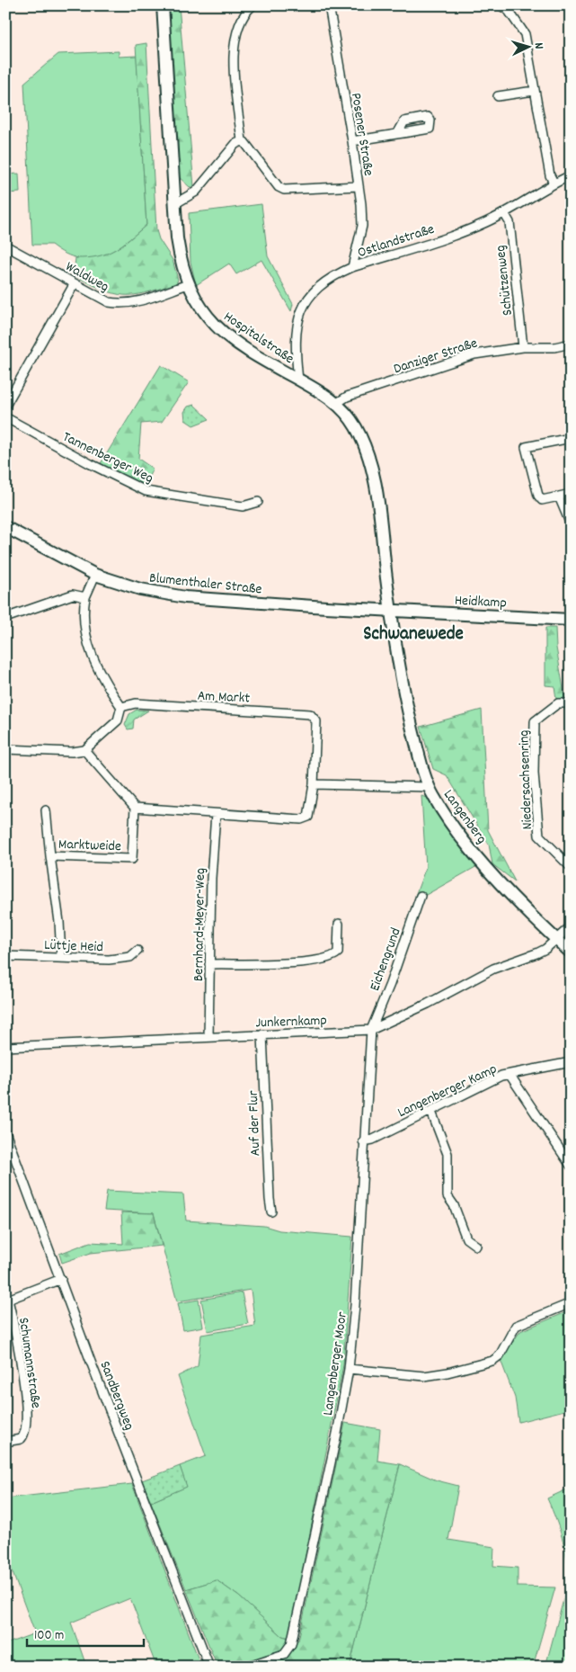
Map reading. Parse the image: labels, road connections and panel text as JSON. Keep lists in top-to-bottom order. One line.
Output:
{"streets":{"main road":["Hospitalstraße","Blumenthaler Straße","Heidkamp","Langenberg"],"street":["Posener Straße","Ostlandstraße","Waldweg","Schützenweg","Danziger Straße","Tannenberger Weg","Am Markt","Niedersachsenring","Marktweide","Bernhard-Meyer-Weg","Lüttje Heid","Eichengrund","Junkernkamp","Langenberger Kamp","Auf der Flur","Schumannstraße","Langenberger Moor","Sandbergweg"]},"crossings":[["Posener Straße","Ostlandstraße"],["Ostlandstraße","Schützenweg"],["Ostlandstraße","Hospitalstraße"],["Waldweg","Hospitalstraße"],["Schützenweg","Danziger Straße"],["Hospitalstraße","Danziger Straße"],["Hospitalstraße","Blumenthaler Straße"],["Hospitalstraße","Heidkamp"],["Hospitalstraße","Langenberg"],["Blumenthaler Straße","Heidkamp"],["Blumenthaler Straße","Langenberg"],["Heidkamp","Langenberg"],["Am Markt","Marktweide"],["Am Markt","Bernhard-Meyer-Weg"],["Langenberg","Junkernkamp"],["Marktweide","Lüttje Heid"],["Bernhard-Meyer-Weg","Junkernkamp"],["Eichengrund","Junkernkamp"],["Eichengrund","Langenberger Moor"],["Junkernkamp","Auf der Flur"],["Junkernkamp","Langenberger Moor"],["Langenberger Kamp","Langenberger Moor"]],"districts":["Schwanewede"],"scale_bar":"100 m","north":"right"}
